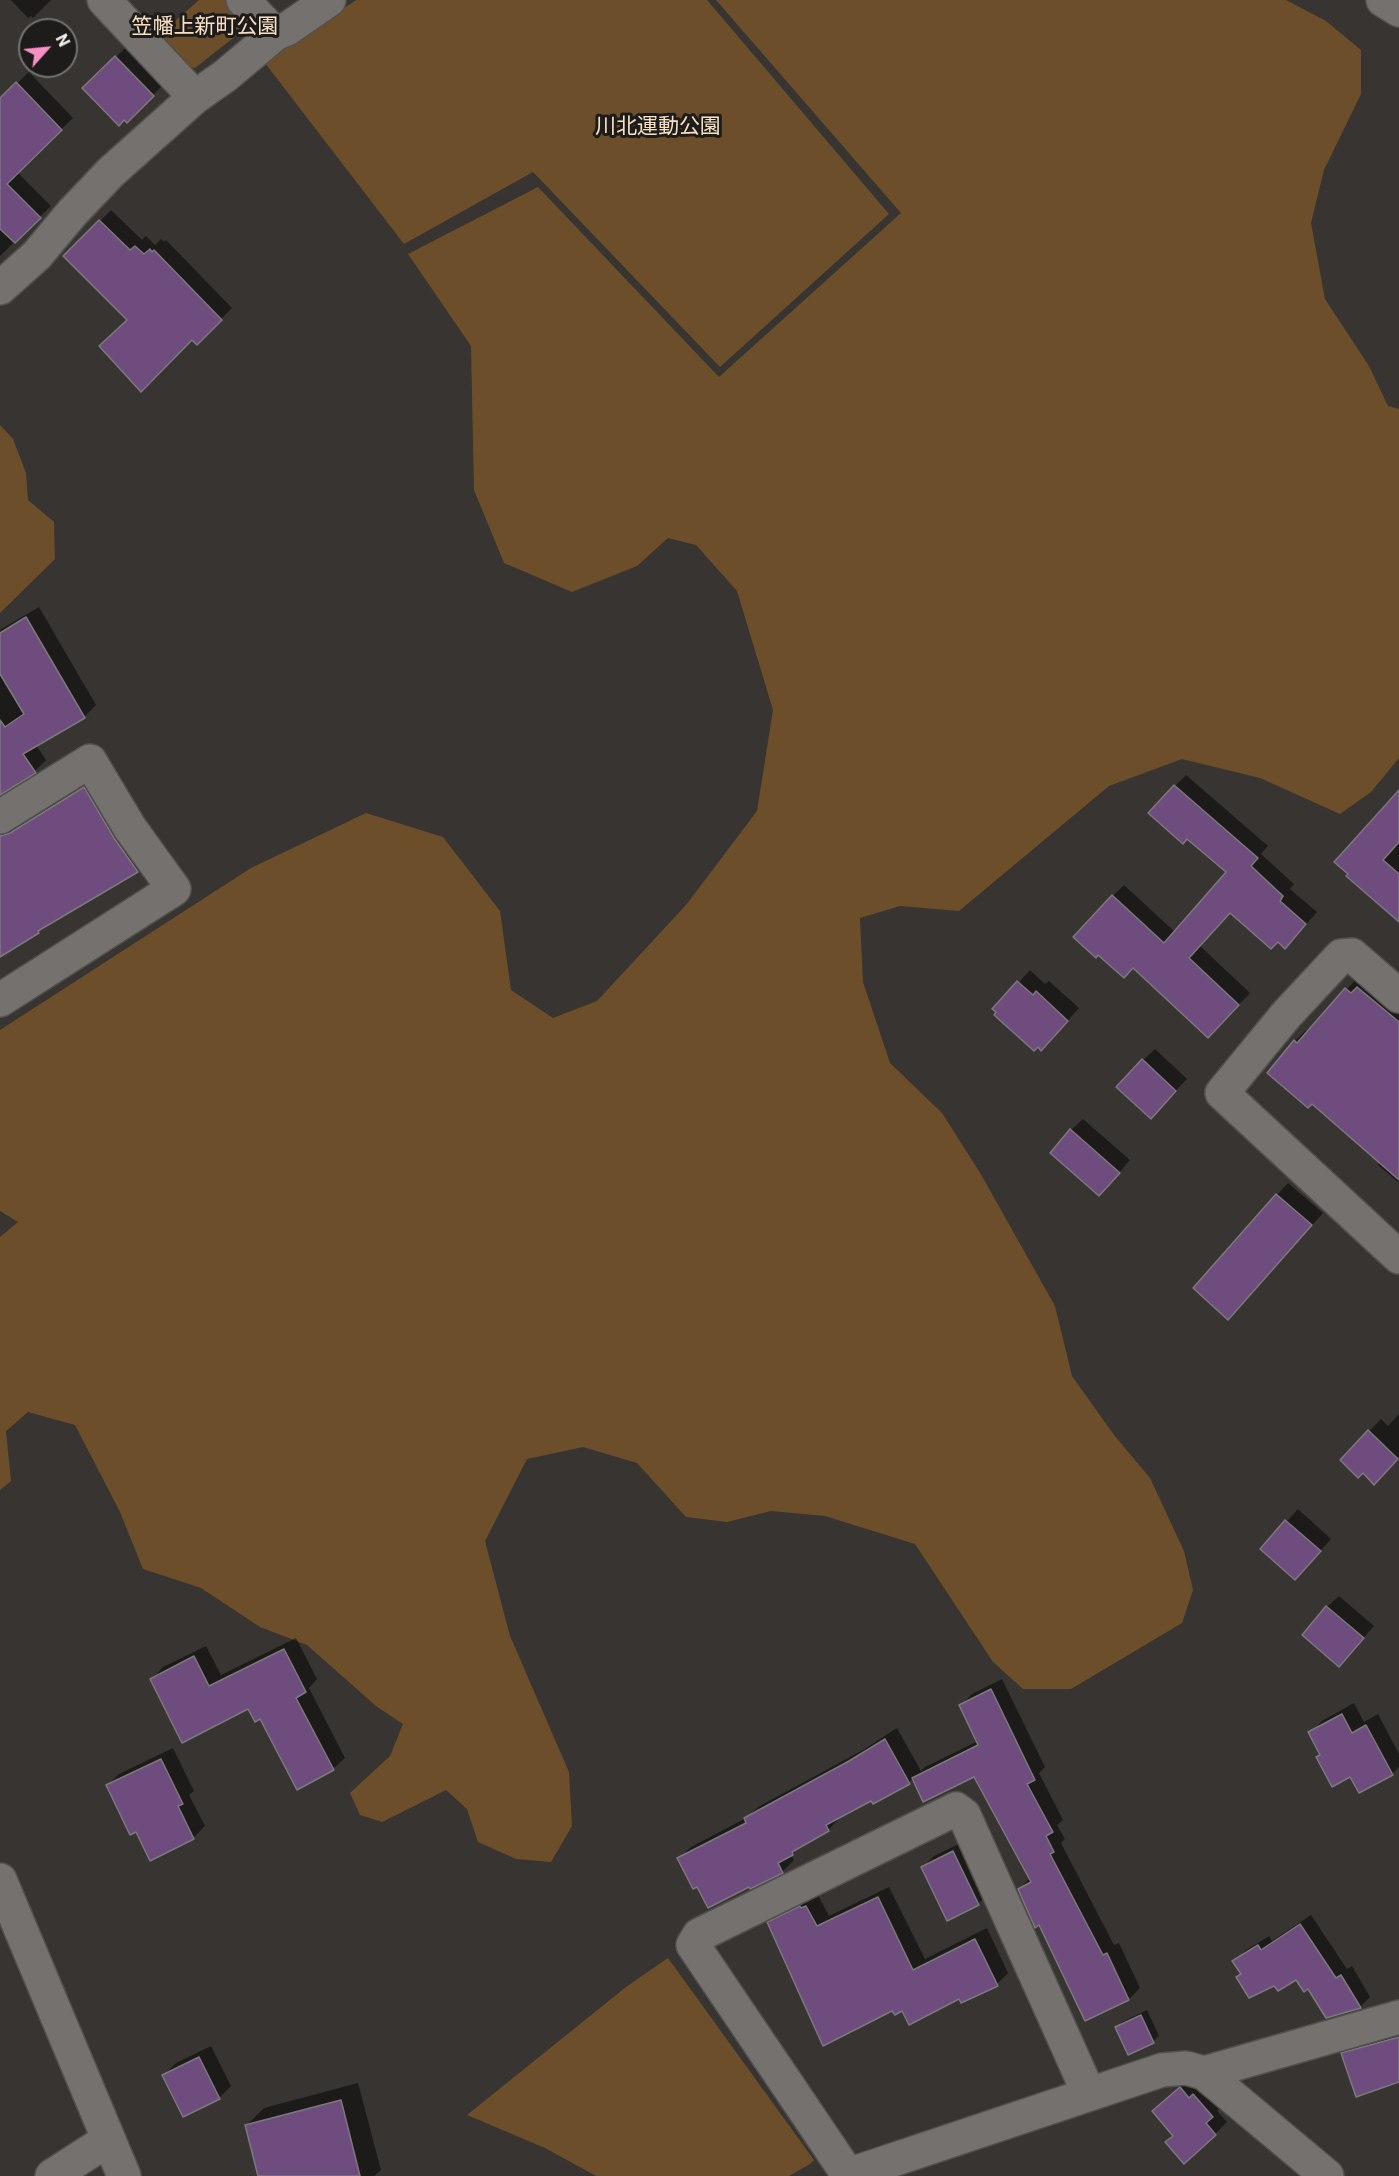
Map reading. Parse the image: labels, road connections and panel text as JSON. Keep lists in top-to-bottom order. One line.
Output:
{"parks":["笠幡上新町公園","川北運動公園"],"north":"top right"}
